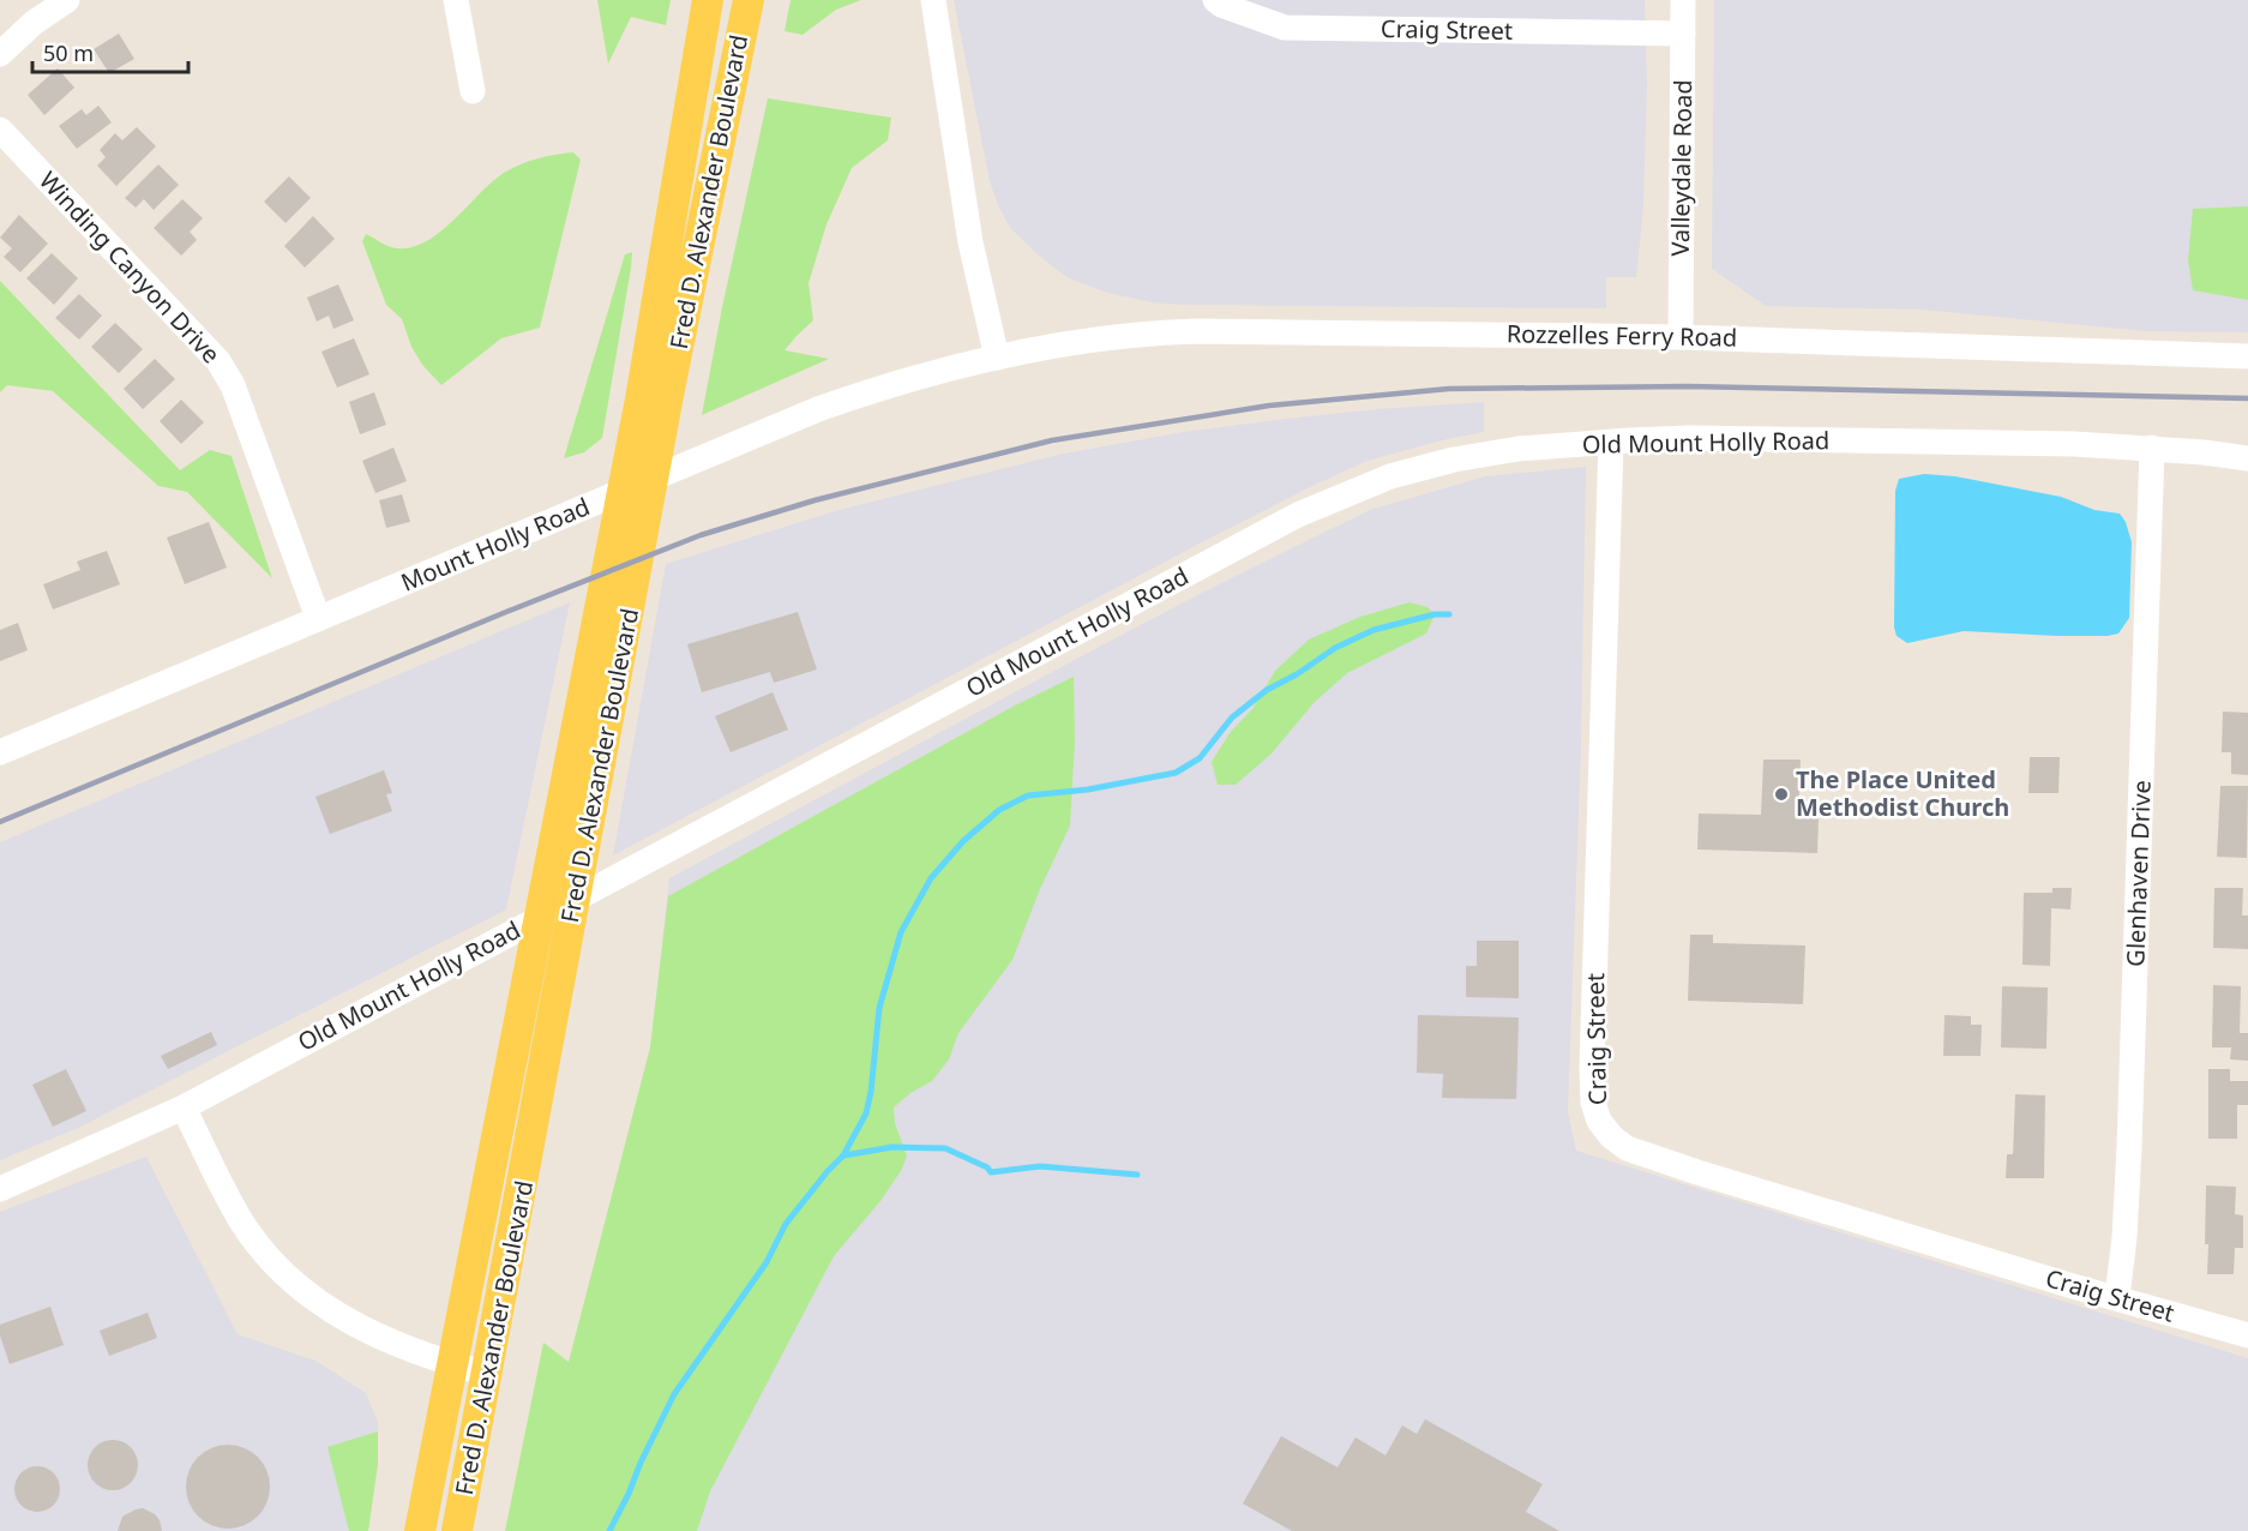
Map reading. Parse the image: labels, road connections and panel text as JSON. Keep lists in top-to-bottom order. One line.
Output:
{"streets":{"main road":["Fred D. Alexander Boulevard"],"street":["Craig Street","Valleydale Road","Winding Canyon Drive","Rozzelles Ferry Road","Old Mount Holly Road","Mount Holly Road","Glenhaven Drive"]},"crossings":[["Craig Street","Valleydale Road"],["Craig Street","Old Mount Holly Road"],["Craig Street","Glenhaven Drive"],["Valleydale Road","Rozzelles Ferry Road"],["Winding Canyon Drive","Mount Holly Road"],["Rozzelles Ferry Road","Mount Holly Road"],["Old Mount Holly Road","Glenhaven Drive"]],"places":["The Place United Methodist Church"],"scale_bar":"50 m"}
